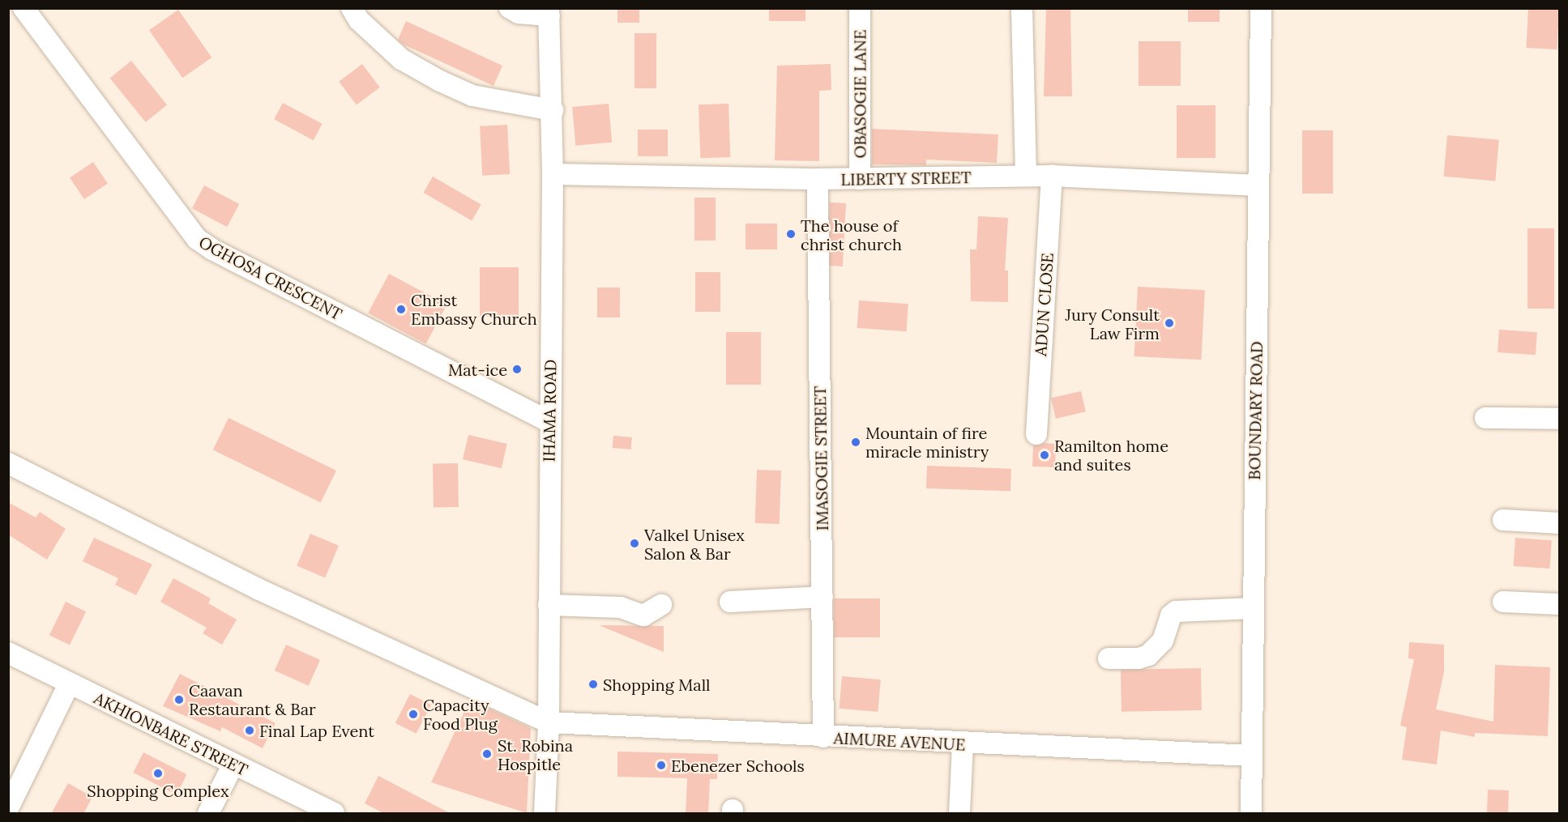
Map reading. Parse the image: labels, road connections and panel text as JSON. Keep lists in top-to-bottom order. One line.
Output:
{"streets":{"street":["OBASOGIE LANE","LIBERTY STREET","OGHOSA CRESCENT","ADUN CLOSE","IHAMA ROAD","BOUNDARY ROAD","IMASOGIE STREET","AKHIONBARE STREET","AIMURE AVENUE"]},"crossings":[["OBASOGIE LANE","LIBERTY STREET"],["LIBERTY STREET","ADUN CLOSE"],["LIBERTY STREET","IHAMA ROAD"],["LIBERTY STREET","BOUNDARY ROAD"],["LIBERTY STREET","IMASOGIE STREET"],["OGHOSA CRESCENT","IHAMA ROAD"],["IHAMA ROAD","AIMURE AVENUE"],["BOUNDARY ROAD","AIMURE AVENUE"],["IMASOGIE STREET","AIMURE AVENUE"]],"places":["The house of christ church","Christ Embassy Church","Jury Consult Law Firm","Mat-ice","Mountain of fire miracle ministry","Ramilton home and suites","Valkel Unisex Salon & Bar","Shopping Mall","Caavan Restaurant & Bar","Capacity Food Plug","Final Lap Event","St. Robina Hospitle","Ebenezer Schools","Shopping Complex"]}
